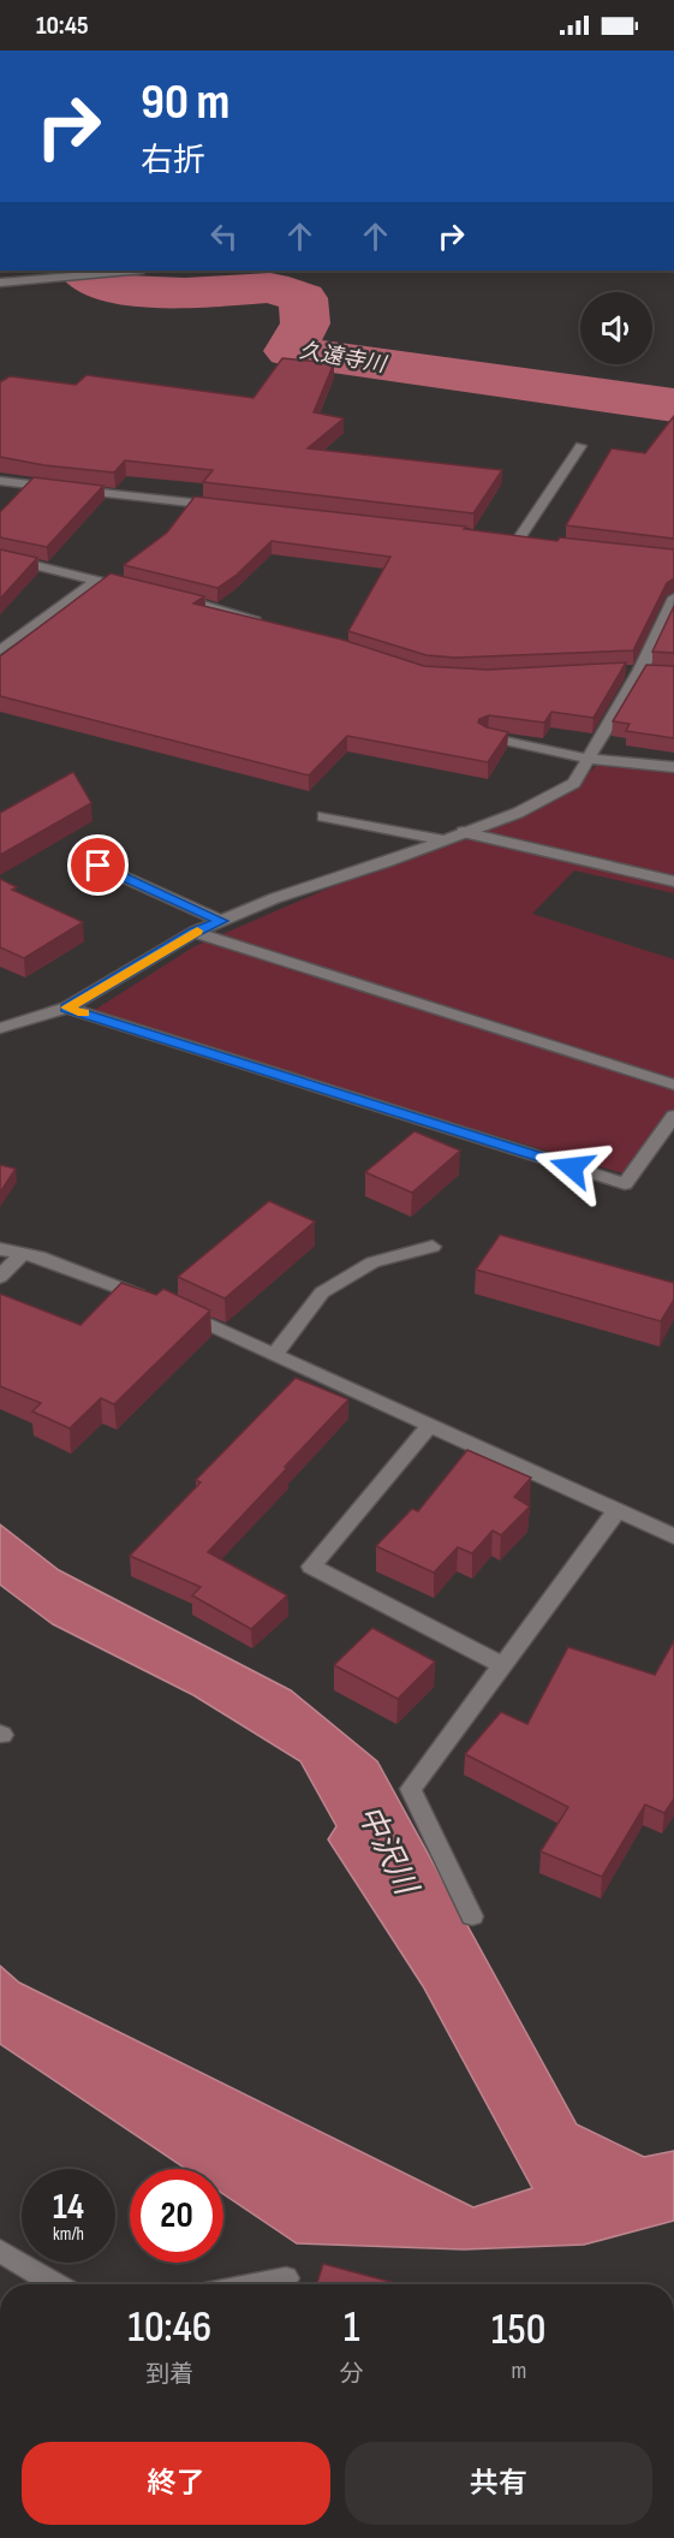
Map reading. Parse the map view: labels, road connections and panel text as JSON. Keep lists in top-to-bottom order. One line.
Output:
{"water":["久遠寺川","中沢川"],"page":{"status":"10:45","turn":["90 m","右折"],"speed":"14 km/h","limit":"20","eta":["10:46","到着","1","分","150","m"],"buttons":["終了","共有"]}}
